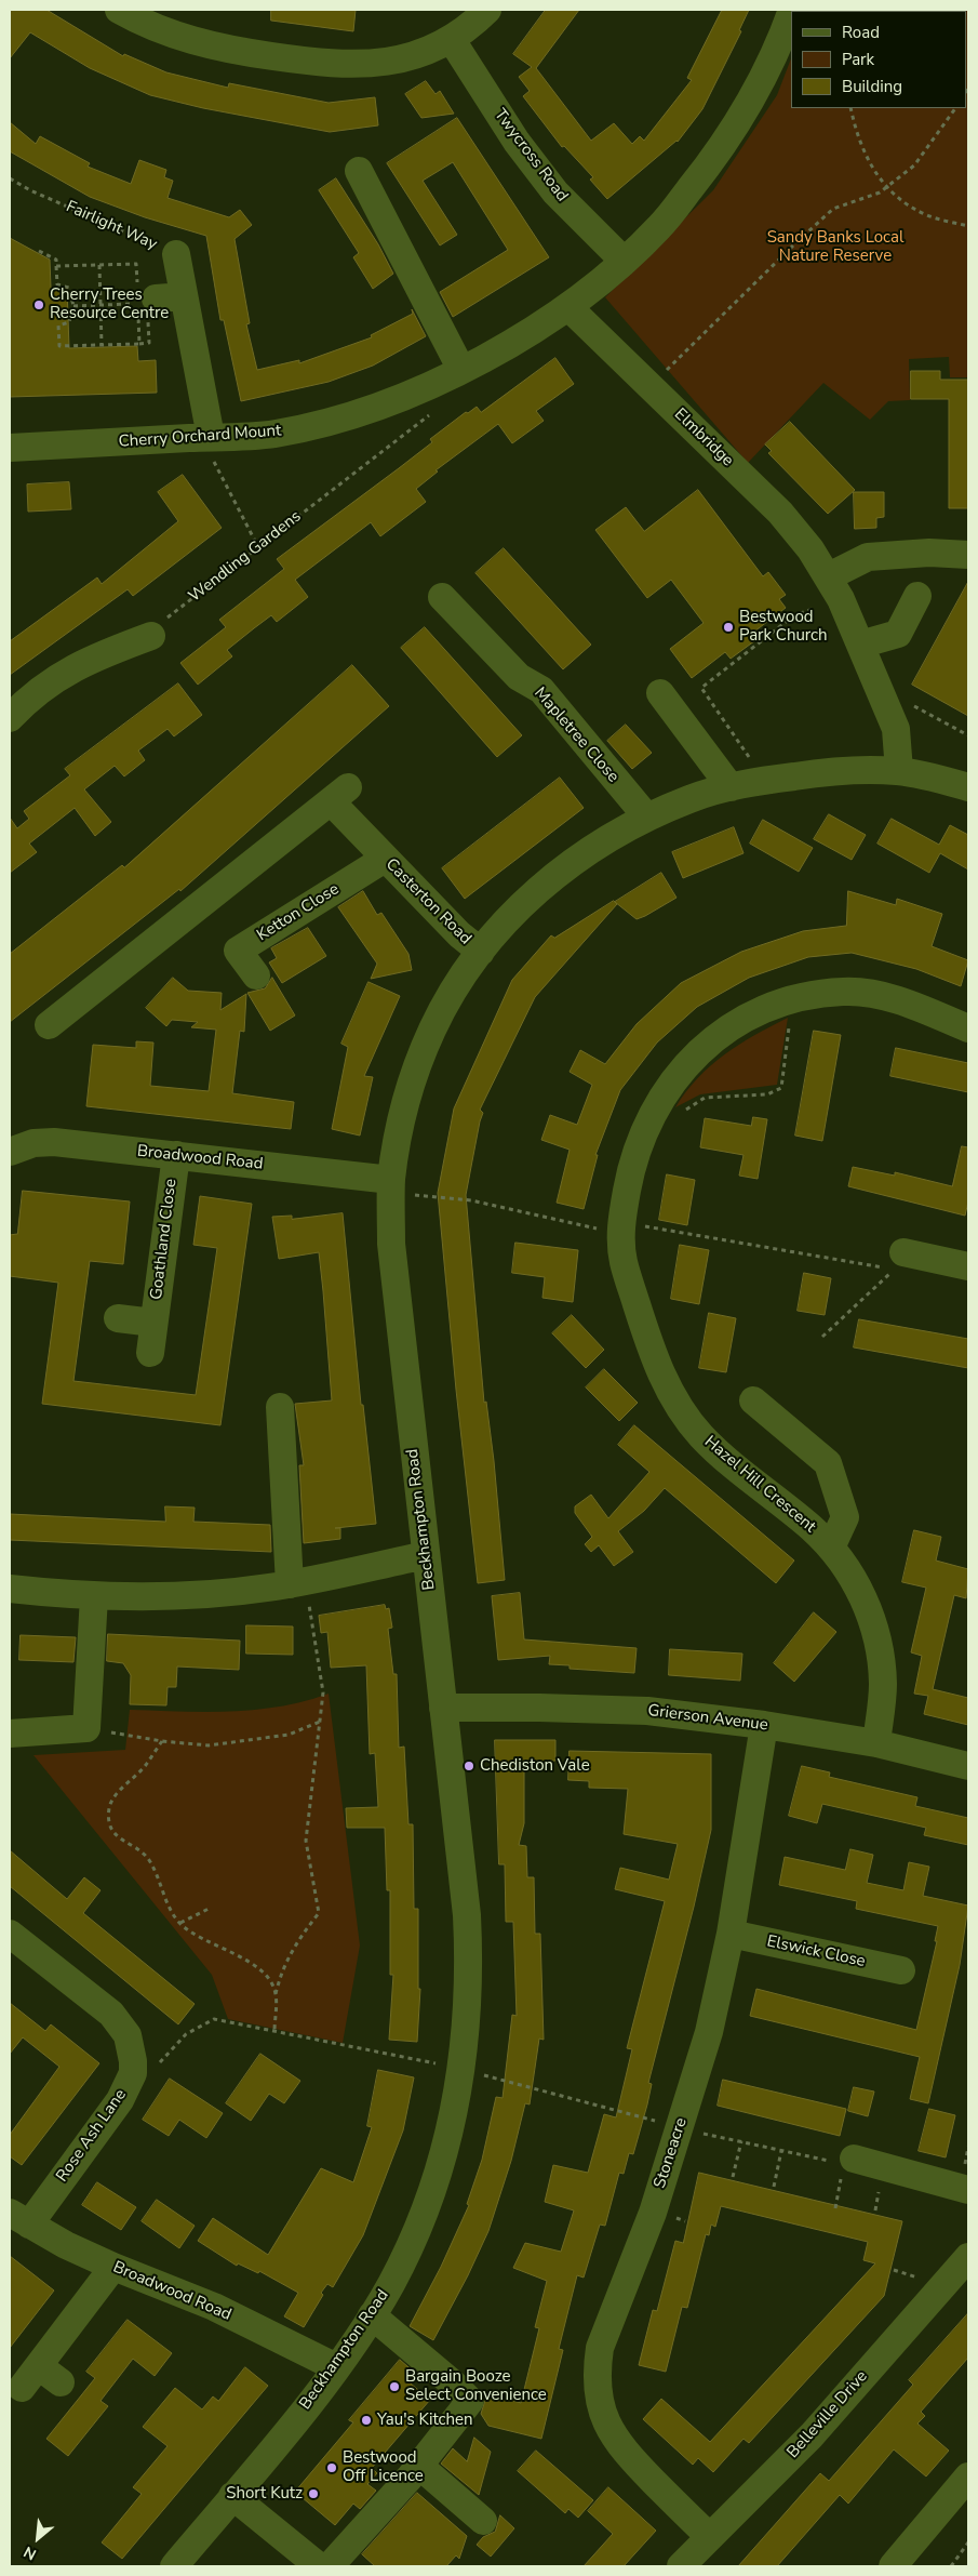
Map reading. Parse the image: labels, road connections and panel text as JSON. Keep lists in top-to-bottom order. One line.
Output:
{"streets":{"street":["Twycross Road","Fairlight Way","Cherry Orchard Mount","Elmbridge","Mapletree Close","Casterton Road","Ketton Close","Broadwood Road","Goathland Close","Hazel Hill Crescent","Beckhampton Road","Grierson Avenue","Elswick Close","Rose Ash Lane","Stoneacre","Belleville Drive"],"path":["Wendling Gardens"]},"crossings":[["Twycross Road","Cherry Orchard Mount"],["Fairlight Way","Cherry Orchard Mount"],["Cherry Orchard Mount","Elmbridge"],["Elmbridge","Beckhampton Road"],["Mapletree Close","Beckhampton Road"],["Casterton Road","Ketton Close"],["Casterton Road","Beckhampton Road"],["Broadwood Road","Goathland Close"],["Broadwood Road","Beckhampton Road"],["Broadwood Road","Rose Ash Lane"],["Hazel Hill Crescent","Grierson Avenue"],["Beckhampton Road","Grierson Avenue"],["Grierson Avenue","Stoneacre"],["Elswick Close","Stoneacre"],["Stoneacre","Belleville Drive"]],"parks":["Sandy Banks Local Nature Reserve"],"places":["Cherry Trees Resource Centre","Bestwood Park Church","Chediston Vale","Bargain Booze Select Convenience","Yau's Kitchen","Bestwood Off Licence","Short Kutz"],"legend":["Road","Park","Building"],"north":"bottom left"}
